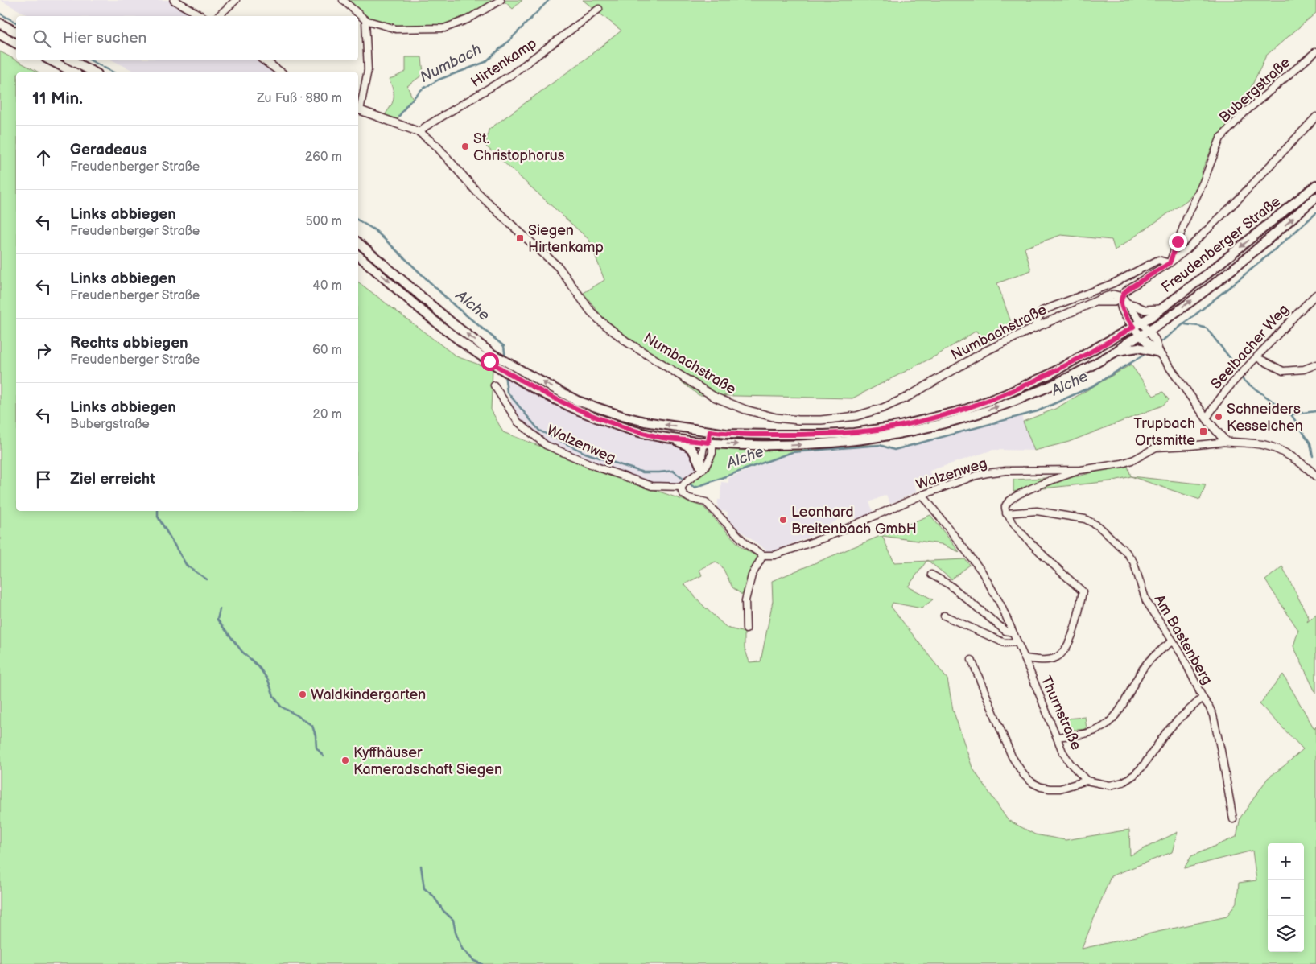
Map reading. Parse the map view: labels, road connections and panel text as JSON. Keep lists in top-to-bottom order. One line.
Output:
{"streets":{"main road":["Freudenberger Straße"],"street":["Hirtenkamp","Bubergstraße","Numbachstraße","Seelbacher Weg","Walzenweg","Am Bastenberg","Thurnstraße"]},"crossings":[["Hirtenkamp","Numbachstraße"],["Bubergstraße","Freudenberger Straße"],["Freudenberger Straße","Numbachstraße"],["Walzenweg","Thurnstraße"]],"water":["Numbach","Alche"],"places":{"other":["St. Christophorus","Schneiders Kesselchen","Leonhard Breitenbach GmbH","Waldkindergarten","Kyffhäuser Kameradschaft Siegen"],"transit":["Siegen Hirtenkamp","Trupbach Ortsmitte"]},"page":{"search":"Hier suchen","heading":["11 Min.","Zu Fuß · 880 m"],"list":[["Geradeaus","Freudenberger Straße","260 m"],["Links abbiegen","Freudenberger Straße","500 m"],["Links abbiegen","Freudenberger Straße","40 m"],["Rechts abbiegen","Freudenberger Straße","60 m"],["Links abbiegen","Bubergstraße","20 m"],"Ziel erreicht"],"map_buttons":["+","−"]}}
